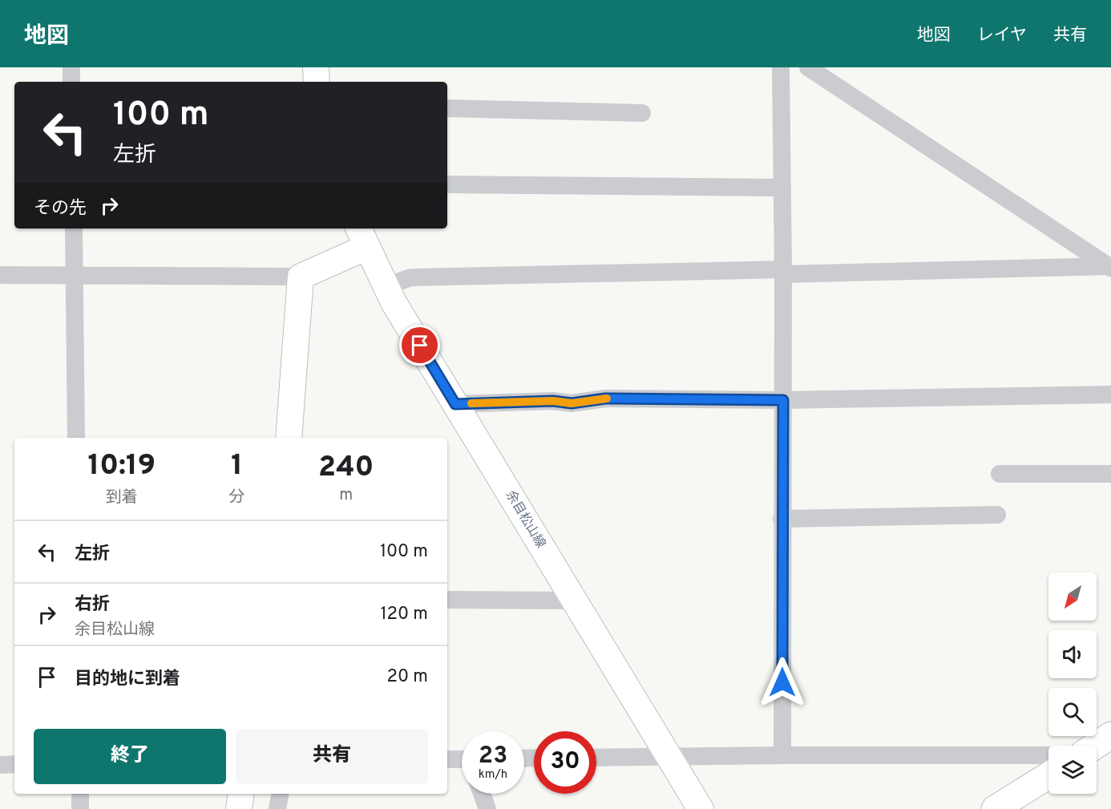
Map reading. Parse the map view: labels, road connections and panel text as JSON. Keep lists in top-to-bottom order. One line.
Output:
{"streets":{"main road":["余目松山線"]},"north":"bottom left","page":{"header":"地図","nav":["地図","レイヤ","共有"],"turn":["100 m","左折"],"then":"その先","eta":["10:19","到着","1","分","240","m"],"list":[{"name":"左折","value":"100 m"},{"name":"右折","note":"余目松山線","value":"120 m"},{"name":"目的地に到着","value":"20 m"}],"buttons":["終了","共有"],"speed":"23 km/h","limit":"30"}}
